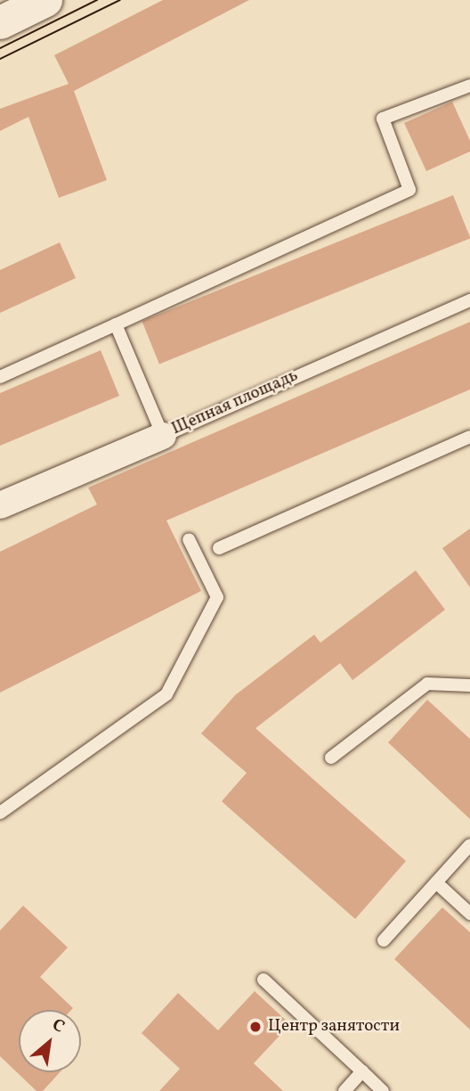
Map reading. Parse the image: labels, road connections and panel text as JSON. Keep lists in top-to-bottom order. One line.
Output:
{"streets":{"street":["Щепная площадь"]},"places":["Центр занятости"],"north":"top right"}
